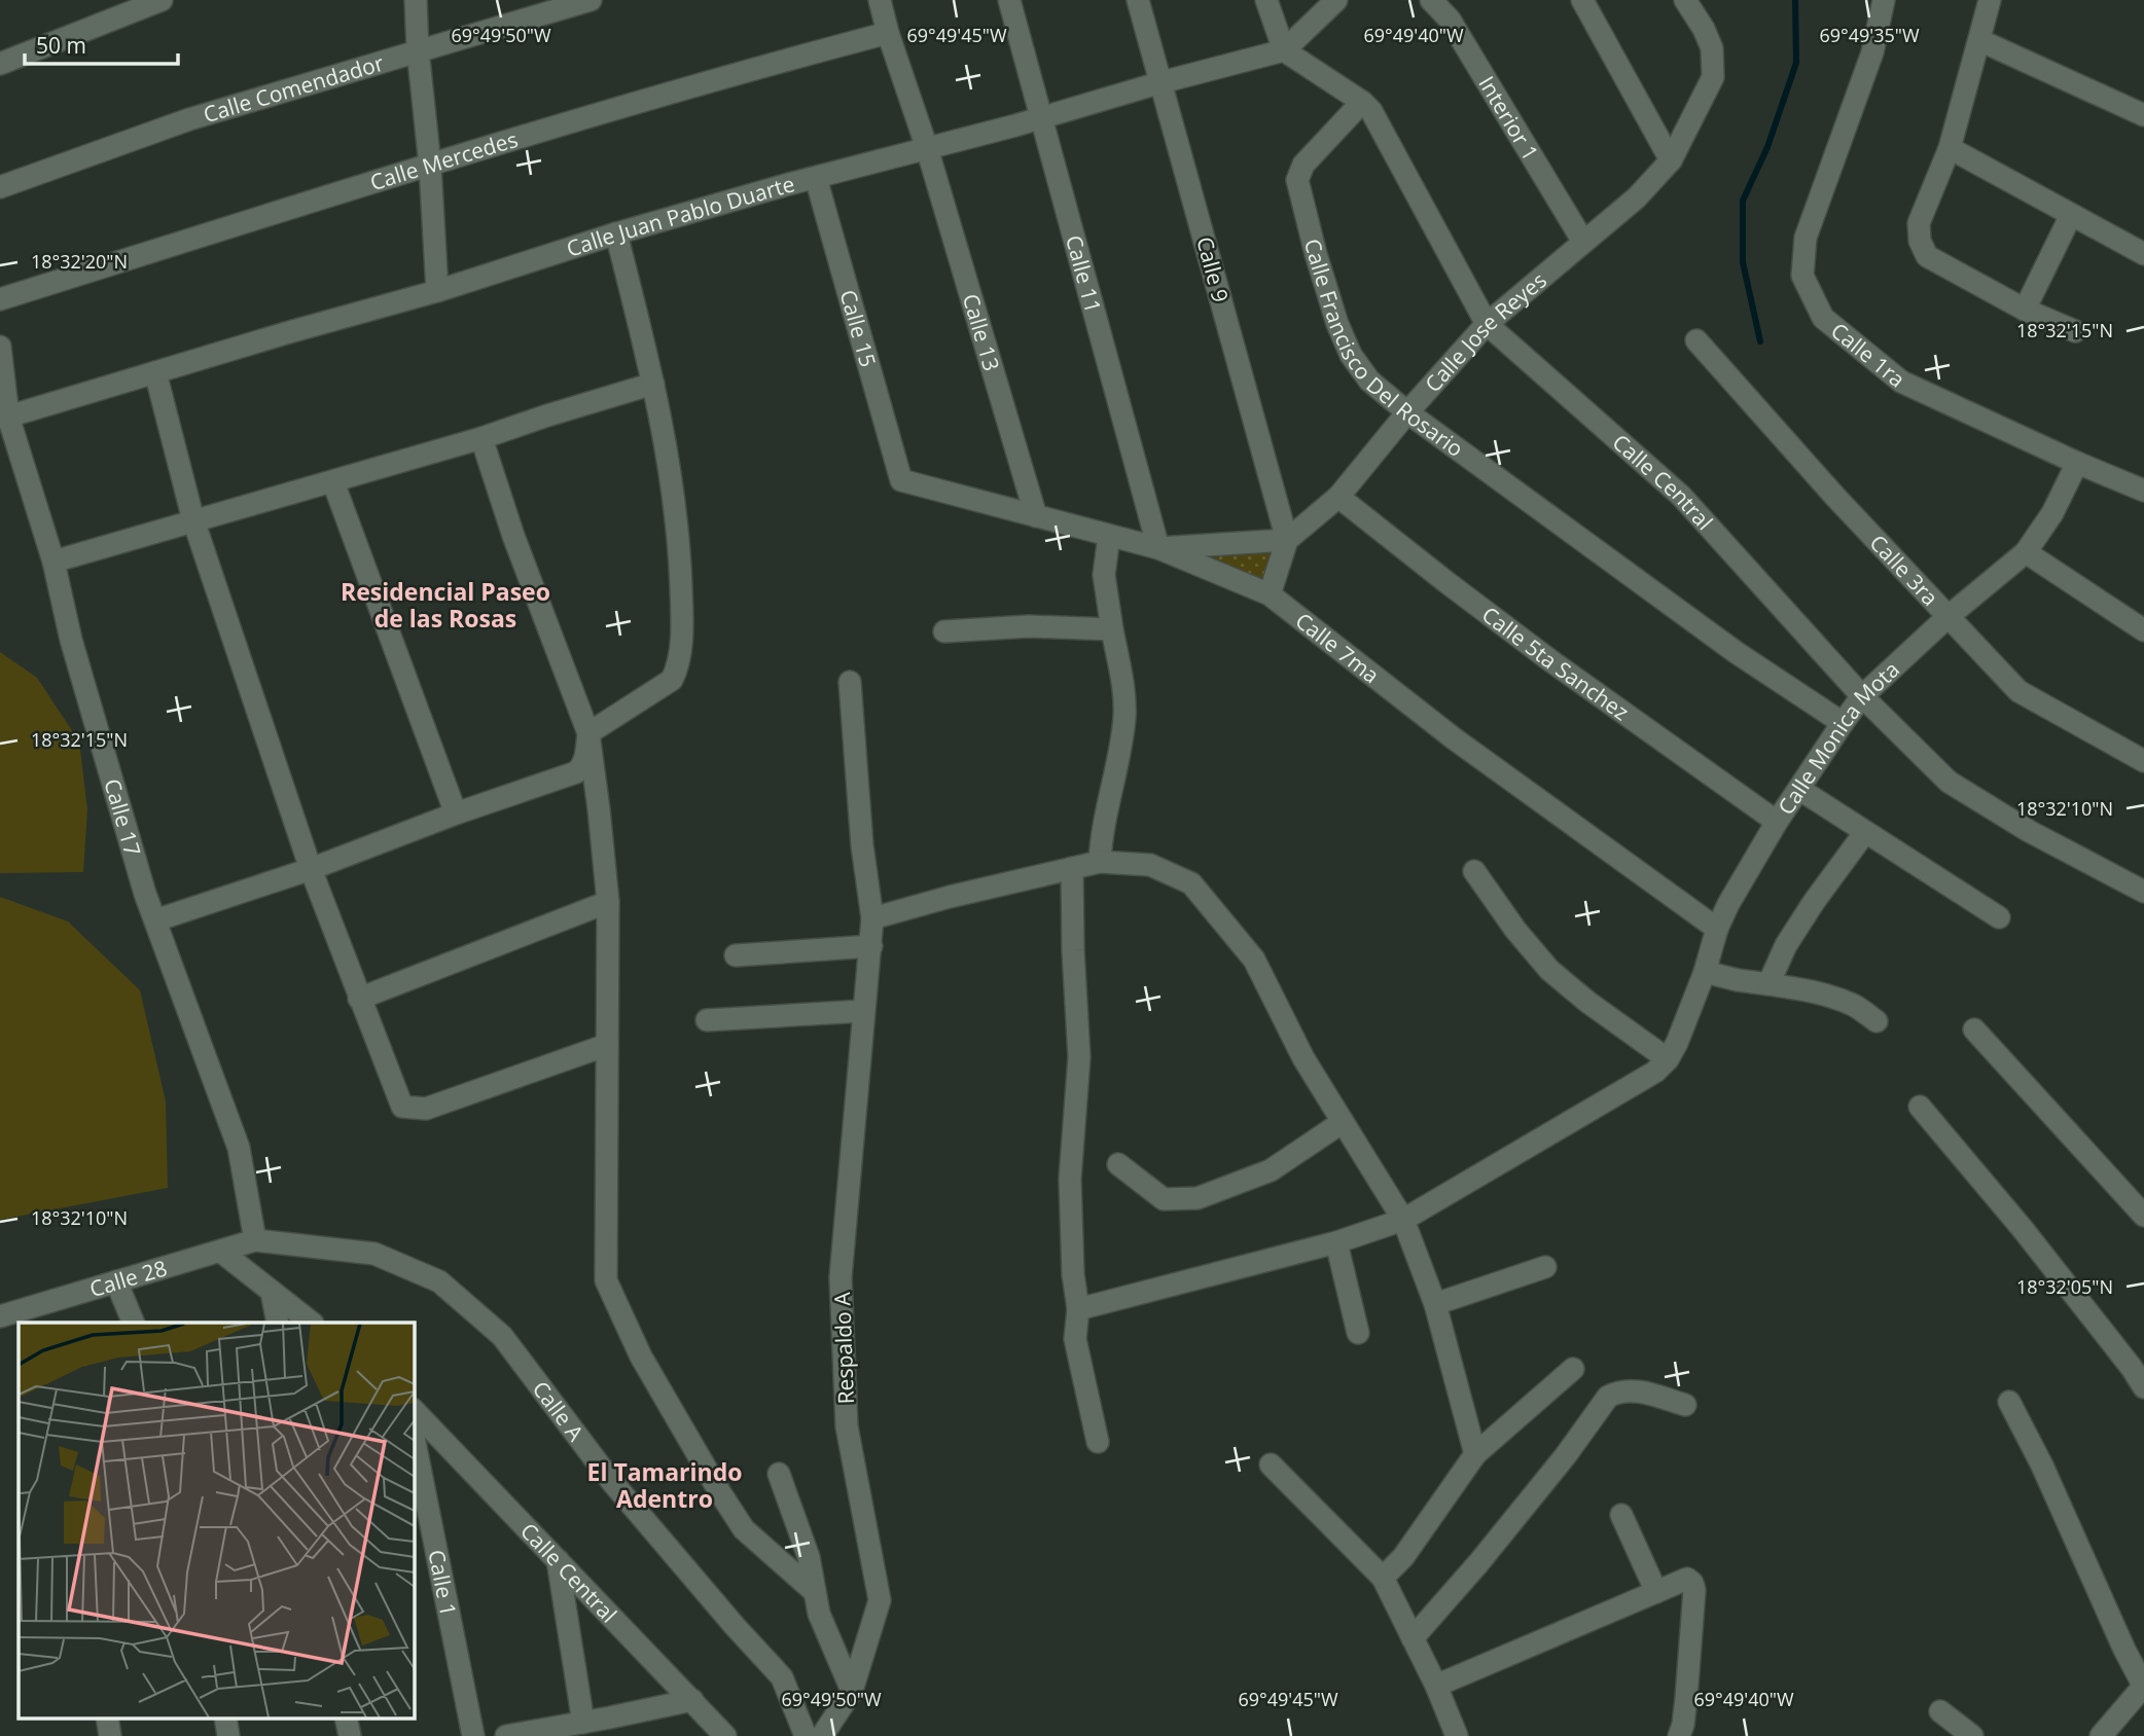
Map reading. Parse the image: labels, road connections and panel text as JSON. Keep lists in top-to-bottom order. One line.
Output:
{"streets":{"street":["Calle Comendador","Interior 1","Calle Mercedes","Calle Juan Pablo Duarte","Calle 9","Calle 11","Calle 15","Calle 13","Calle Jose Reyes","Calle Francisco Del Rosario","Calle 1ra","Calle Central","Calle 3ra","Calle 7ma","Calle 5ta Sanchez","Calle Monica Mota","Calle 17","Calle 28","Respaldo A","Calle A","Calle 1"]},"crossings":[["Interior 1","Calle Jose Reyes"],["Calle Mercedes","Calle 13"],["Calle Juan Pablo Duarte","Calle 9"],["Calle Juan Pablo Duarte","Calle 11"],["Calle Juan Pablo Duarte","Calle 15"],["Calle Juan Pablo Duarte","Calle 13"],["Calle Juan Pablo Duarte","Calle Central"],["Calle Juan Pablo Duarte","Calle 17"],["Calle 9","Calle Jose Reyes"],["Calle 11","Calle 7ma"],["Calle 15","Calle 7ma"],["Calle 13","Calle 7ma"],["Calle Jose Reyes","Calle Francisco Del Rosario"],["Calle Jose Reyes","Calle Central"],["Calle Jose Reyes","Calle 5ta Sanchez"],["Calle Francisco Del Rosario","Calle Central"],["Calle Francisco Del Rosario","Calle Monica Mota"],["Calle 1ra","Calle Monica Mota"],["Calle Central","Calle Monica Mota"],["Calle 3ra","Calle Monica Mota"],["Calle 7ma","Calle Monica Mota"],["Calle 5ta Sanchez","Calle Monica Mota"],["Calle 17","Calle 28"],["Calle 17","Calle A"],["Calle 28","Calle A"]],"districts":["Residencial Paseo de las Rosas","El Tamarindo Adentro"],"scale_bar":"50 m","coordinates":["69°49'50\"W","69°49'45\"W","69°49'40\"W","69°49'35\"W","18°32'20\"N","18°32'15\"N","18°32'10\"N","18°32'05\"N"]}
